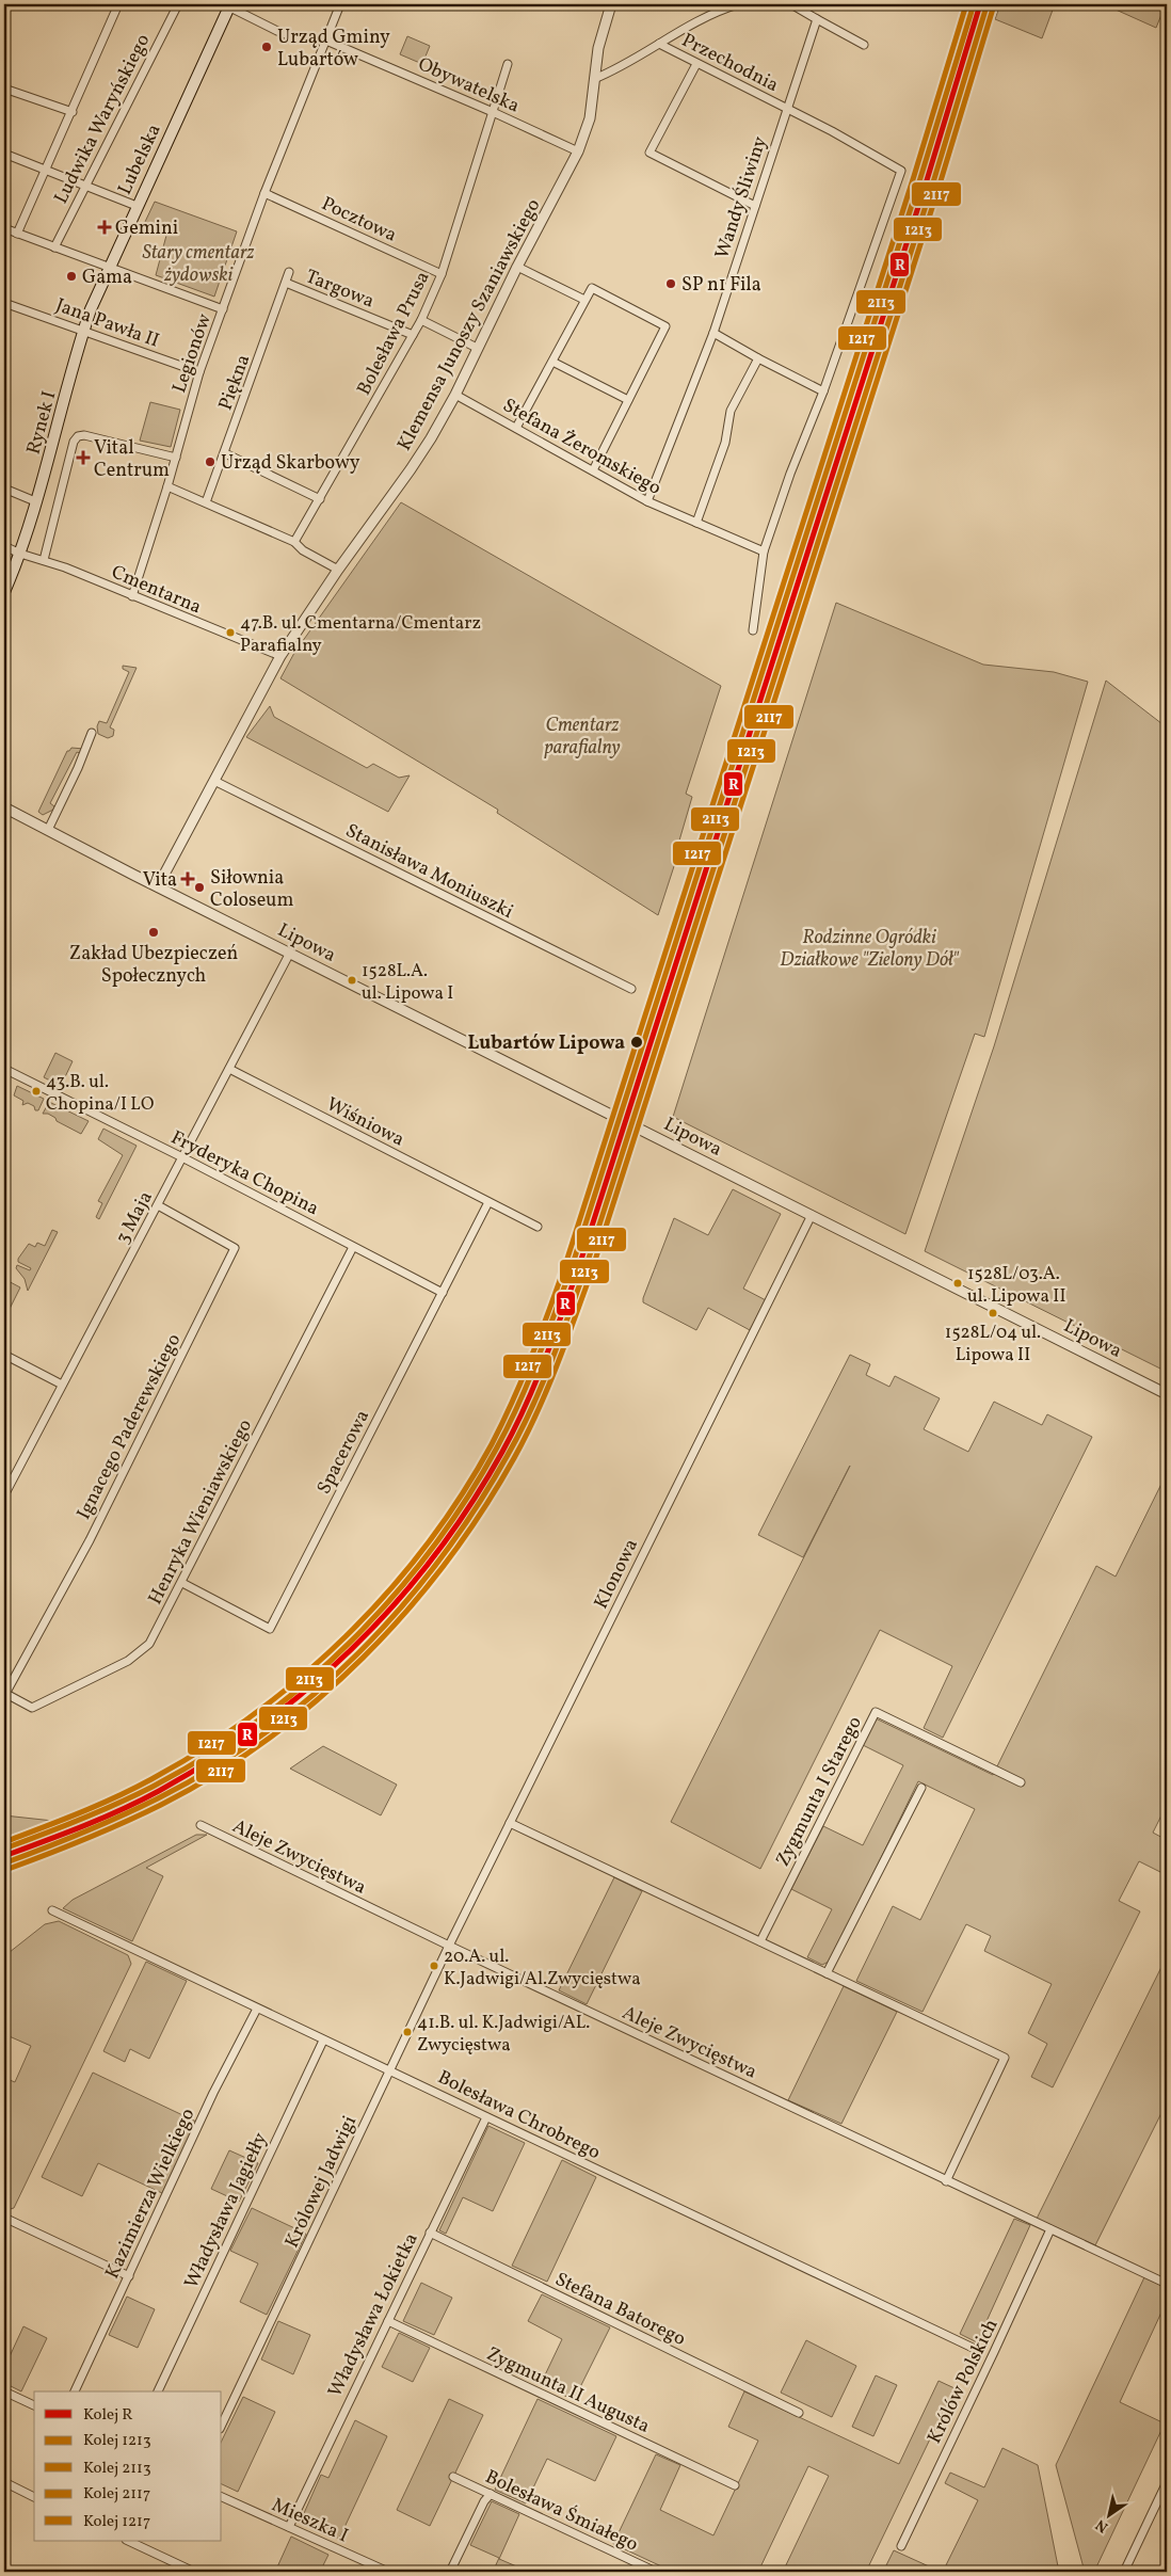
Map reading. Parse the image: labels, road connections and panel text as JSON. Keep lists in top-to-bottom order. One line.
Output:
{"streets":{"main road":["Lubelska","Rynek I"],"street":["Przechodnia","Obywatelska","Ludwika Waryńskiego","Wandy Śliwiny","Pocztowa","Targowa","Jana Pawła II","Klemensa Junoszy Szaniawskiego","Bolesława Prusa","Legionów","Piękna","Stefana Żeromskiego","Cmentarna","Stanisława Moniuszki","Lipowa","Wiśniowa","Fryderyka Chopina","3 Maja","Ignacego Paderewskiego","Spacerowa","Henryka Wieniawskiego","Klonowa","Zygmunta I Starego","Aleje Zwycięstwa","Bolesława Chrobrego","Królowej Jadwigi","Kazimierza Wielkiego","Władysława Jagiełły","Stefana Batorego","Władysława Łokietka","Królów Polskich","Zygmunta II Augusta","Bolesława Śmiałego","Mieszka I"]},"crossings":[["Przechodnia","Wandy Śliwiny"],["Obywatelska","Lubelska"],["Obywatelska","Klemensa Junoszy Szaniawskiego"],["Obywatelska","Bolesława Prusa"],["Obywatelska","Legionów"],["Lubelska","Jana Pawła II"],["Lubelska","Rynek I"],["Wandy Śliwiny","Stefana Żeromskiego"],["Pocztowa","Bolesława Prusa"],["Pocztowa","Legionów"],["Targowa","Bolesława Prusa"],["Targowa","Piękna"],["Jana Pawła II","Legionów"],["Jana Pawła II","Rynek I"],["Klemensa Junoszy Szaniawskiego","Stefana Żeromskiego"],["Klemensa Junoszy Szaniawskiego","Cmentarna"],["Klemensa Junoszy Szaniawskiego","Stanisława Moniuszki"],["Klemensa Junoszy Szaniawskiego","Lipowa"],["Legionów","Cmentarna"],["Rynek I","Cmentarna"],["Lipowa","3 Maja"],["Lipowa","Klonowa"],["Wiśniowa","3 Maja"],["Wiśniowa","Spacerowa"],["Fryderyka Chopina","3 Maja"],["Fryderyka Chopina","Spacerowa"],["Fryderyka Chopina","Henryka Wieniawskiego"],["3 Maja","Ignacego Paderewskiego"],["Ignacego Paderewskiego","Henryka Wieniawskiego"],["Spacerowa","Henryka Wieniawskiego"],["Klonowa","Aleje Zwycięstwa"],["Klonowa","Królowej Jadwigi"],["Aleje Zwycięstwa","Królowej Jadwigi"],["Aleje Zwycięstwa","Królów Polskich"],["Bolesława Chrobrego","Królowej Jadwigi"],["Bolesława Chrobrego","Kazimierza Wielkiego"],["Bolesława Chrobrego","Władysława Jagiełły"],["Bolesława Chrobrego","Władysława Łokietka"],["Stefana Batorego","Władysława Łokietka"],["Władysława Łokietka","Zygmunta II Augusta"],["Władysława Łokietka","Mieszka I"]],"parks":["Stary cmentarz żydowski","Cmentarz parafialny","Rodzinne Ogródki Działkowe \"Zielony Dół\""],"places":{"other":["Urząd Gminy Lubartów","Gama","SP n1 Fila","Urząd Skarbowy","47.B. ul. Cmentarna/Cmentarz Parafialny","Siłownia Coloseum","Zakład Ubezpieczeń Społecznych","1528L.A. ul. Lipowa I","Lubartów Lipowa","43.B. ul. Chopina/I LO","1528L/03.A. ul. Lipowa II","1528L/04 ul. Lipowa II","20.A. ul. K.Jadwigi/Al.Zwycięstwa","41.B. ul. K.Jadwigi/AL. Zwycięstwa"],"health":["Gemini","Vital Centrum","Vita"]},"lines":["rail line R","rail line 2113","rail line 1217","rail line 1213","rail line 2117"],"legend":["Kolej R","Kolej 1213","Kolej 2113","Kolej 2117","Kolej 1217"],"north":"bottom left"}
